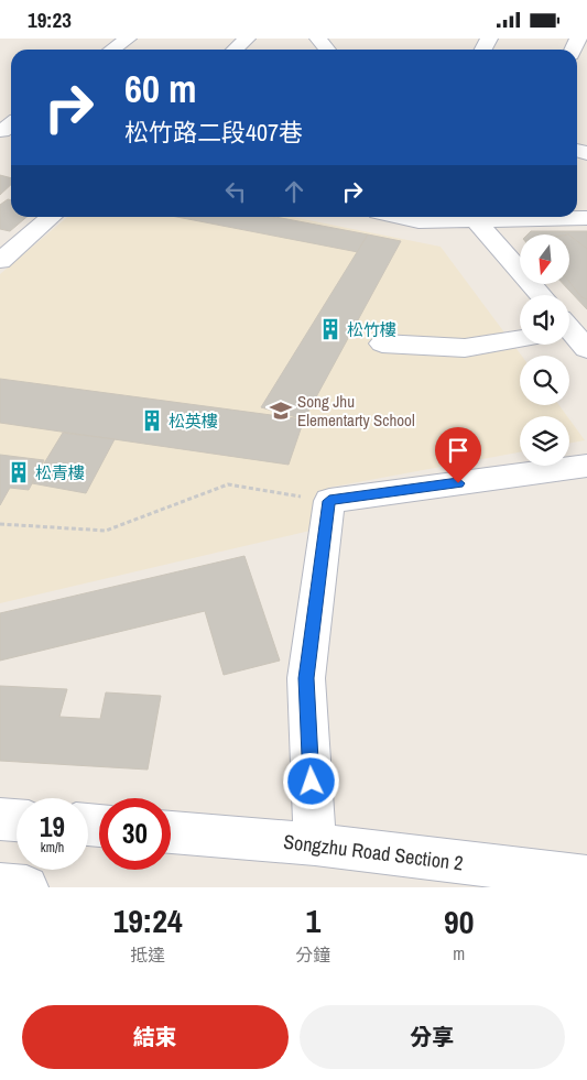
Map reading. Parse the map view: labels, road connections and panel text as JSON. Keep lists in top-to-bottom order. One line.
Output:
{"streets":{"street":["Songzhu Road Section 2"]},"places":{"building":["松竹樓","松英樓","松青樓"],"school or university":["Song Jhu Elementarty School"]},"north":"bottom","page":{"status":"19:23","turn":["60 m","松竹路二段407巷"],"speed":"19 km/h","limit":"30","eta":["19:24","抵達","1","分鐘","90","m"],"buttons":["結束","分享"]}}
